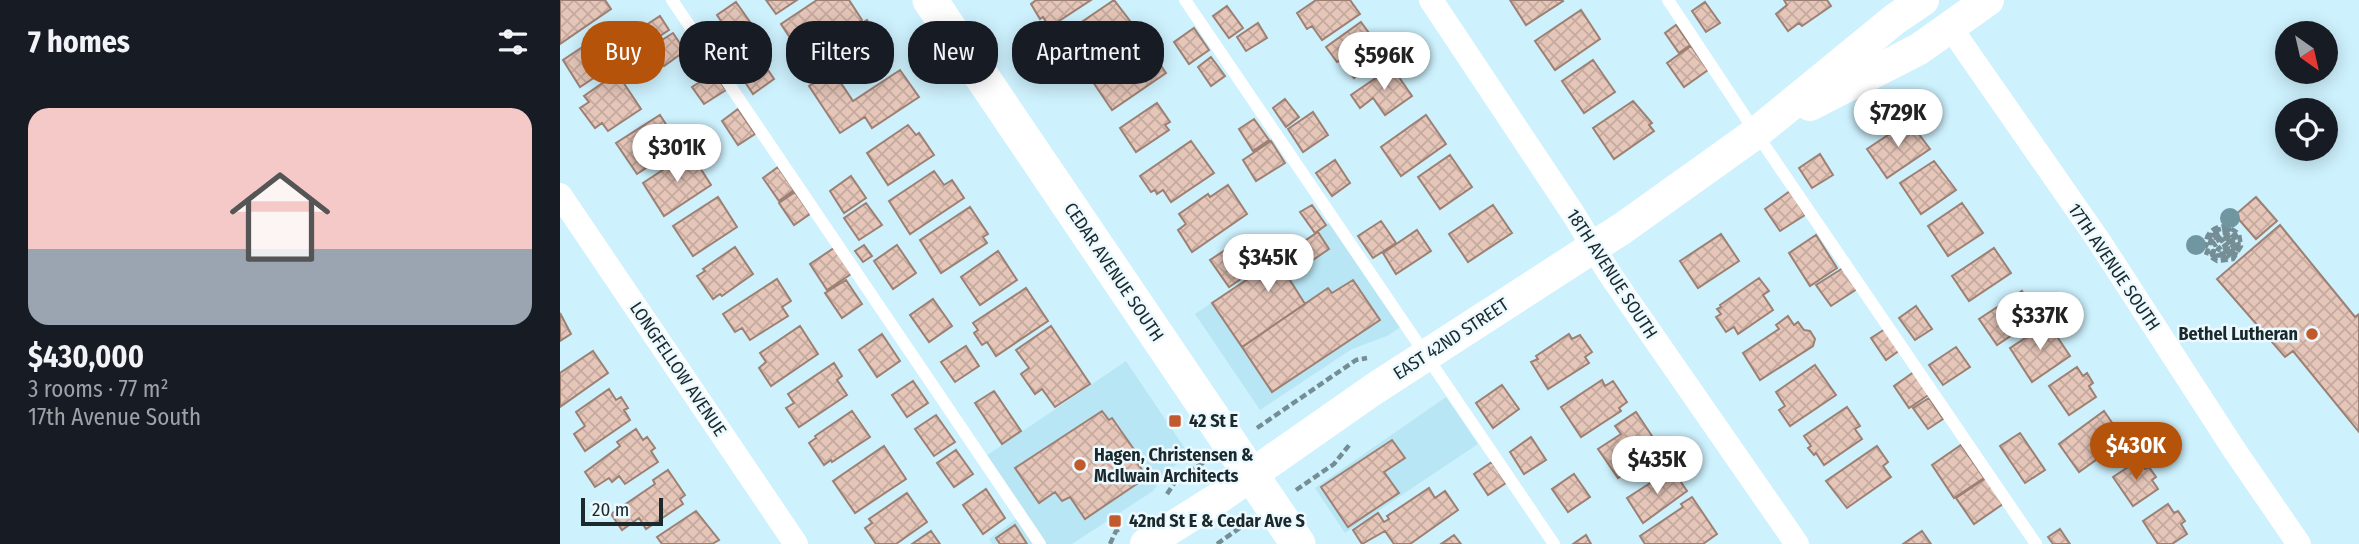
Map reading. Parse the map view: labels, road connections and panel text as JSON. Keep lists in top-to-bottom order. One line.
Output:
{"streets":{"main road":["CEDAR AVENUE SOUTH"],"street":["17TH AVENUE SOUTH","18TH AVENUE SOUTH","EAST 42ND STREET","LONGFELLOW AVENUE"]},"crossings":[["17TH AVENUE SOUTH","EAST 42ND STREET"],["CEDAR AVENUE SOUTH","EAST 42ND STREET"],["18TH AVENUE SOUTH","EAST 42ND STREET"]],"places":{"other":["Bethel Lutheran","Hagen, Christensen & McIlwain Architects"],"transit":["42 St E","42nd St E & Cedar Ave S"]},"scale_bar":"20 m","north":"bottom right","page":{"heading":"7 homes","chip":["Buy","Rent","Filters","New","Apartment"],"price":["$596K","$729K","$301K","$345K","$337K","$430K","$435K"],"list":[{"name":"$430,000","note":"3 rooms · 77 m² · 17th Avenue South"}],"scale":"20 m"}}
